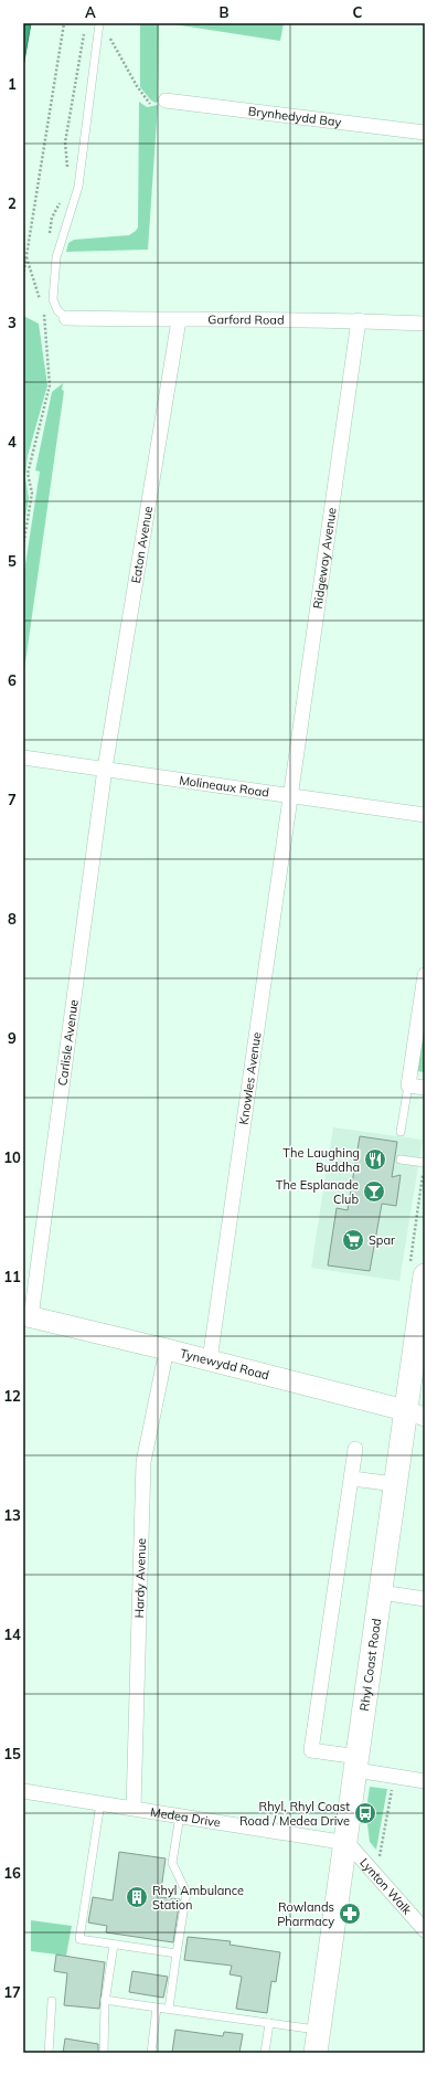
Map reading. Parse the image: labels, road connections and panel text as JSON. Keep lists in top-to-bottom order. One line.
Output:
{"streets":{"main road":["Tynewydd Road","Rhyl Coast Road"],"street":["Brynhedydd Bay","Garford Road","Eaton Avenue","Ridgeway Avenue","Molineaux Road","Carlisle Avenue","Knowles Avenue","Hardy Avenue","Medea Drive","Lynton Walk"]},"crossings":[["Garford Road","Eaton Avenue"],["Garford Road","Ridgeway Avenue"],["Eaton Avenue","Molineaux Road"],["Eaton Avenue","Carlisle Avenue"],["Ridgeway Avenue","Molineaux Road"],["Ridgeway Avenue","Knowles Avenue"],["Molineaux Road","Carlisle Avenue"],["Molineaux Road","Knowles Avenue"],["Carlisle Avenue","Tynewydd Road"],["Knowles Avenue","Tynewydd Road"],["Tynewydd Road","Hardy Avenue"],["Tynewydd Road","Rhyl Coast Road"],["Hardy Avenue","Medea Drive"],["Rhyl Coast Road","Medea Drive"],["Rhyl Coast Road","Lynton Walk"],["Medea Drive","Lynton Walk"]],"places":{"restaurant":["The Laughing Buddha"],"bar":["The Esplanade Club"],"supermarket":["Spar"],"bus stop":["Rhyl, Rhyl Coast Road / Medea Drive"],"building":["Rhyl Ambulance Station"],"pharmacy":["Rowlands Pharmacy"]},"grid":{"columns":["A","B","C"],"rows":["1","2","3","4","5","6","7","8","9","10","11","12","13","14","15","16","17"]}}
